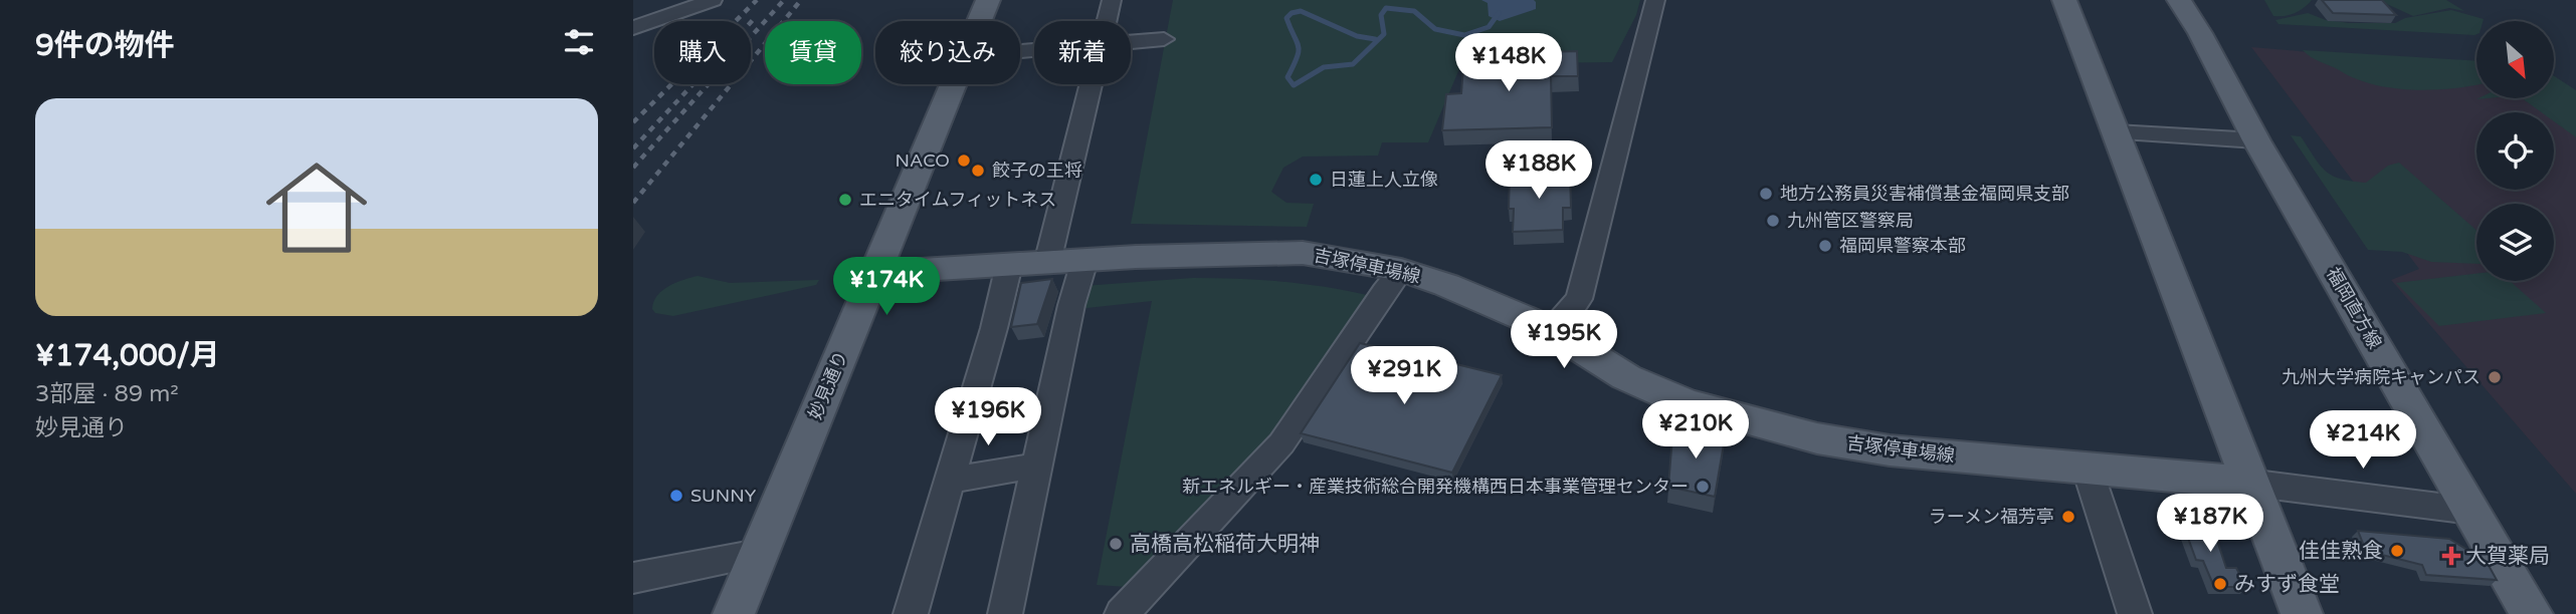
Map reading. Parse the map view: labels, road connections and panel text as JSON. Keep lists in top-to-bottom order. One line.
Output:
{"streets":{"main road":["吉塚停車場線","福岡直方線","妙見通り"]},"crossings":[["吉塚停車場線","妙見通り"]],"places":{"other":["NACO","餃子の王将","日蓮上人立像","地方公務員災害補償基金福岡県支部","エニタイムフィットネス","九州管区警察局","福岡県警察本部","九州大学病院キャンパス","新エネルギー・産業技術総合開発機構西日本事業管理センター","SUNNY","ラーメン福芳亭","高橋高松稲荷大明神","佳佳熟食","みすず食堂"],"health":["大賀薬局"]},"north":"bottom right","page":{"heading":"9件の物件","chip":["購入","賃貸","絞り込み","新着"],"price":["¥148K","¥188K","¥174K","¥195K","¥291K","¥196K","¥210K","¥214K","¥187K"],"list":[{"name":"¥174,000/月","note":"3部屋 · 89 m² · 妙見通り"}]}}
